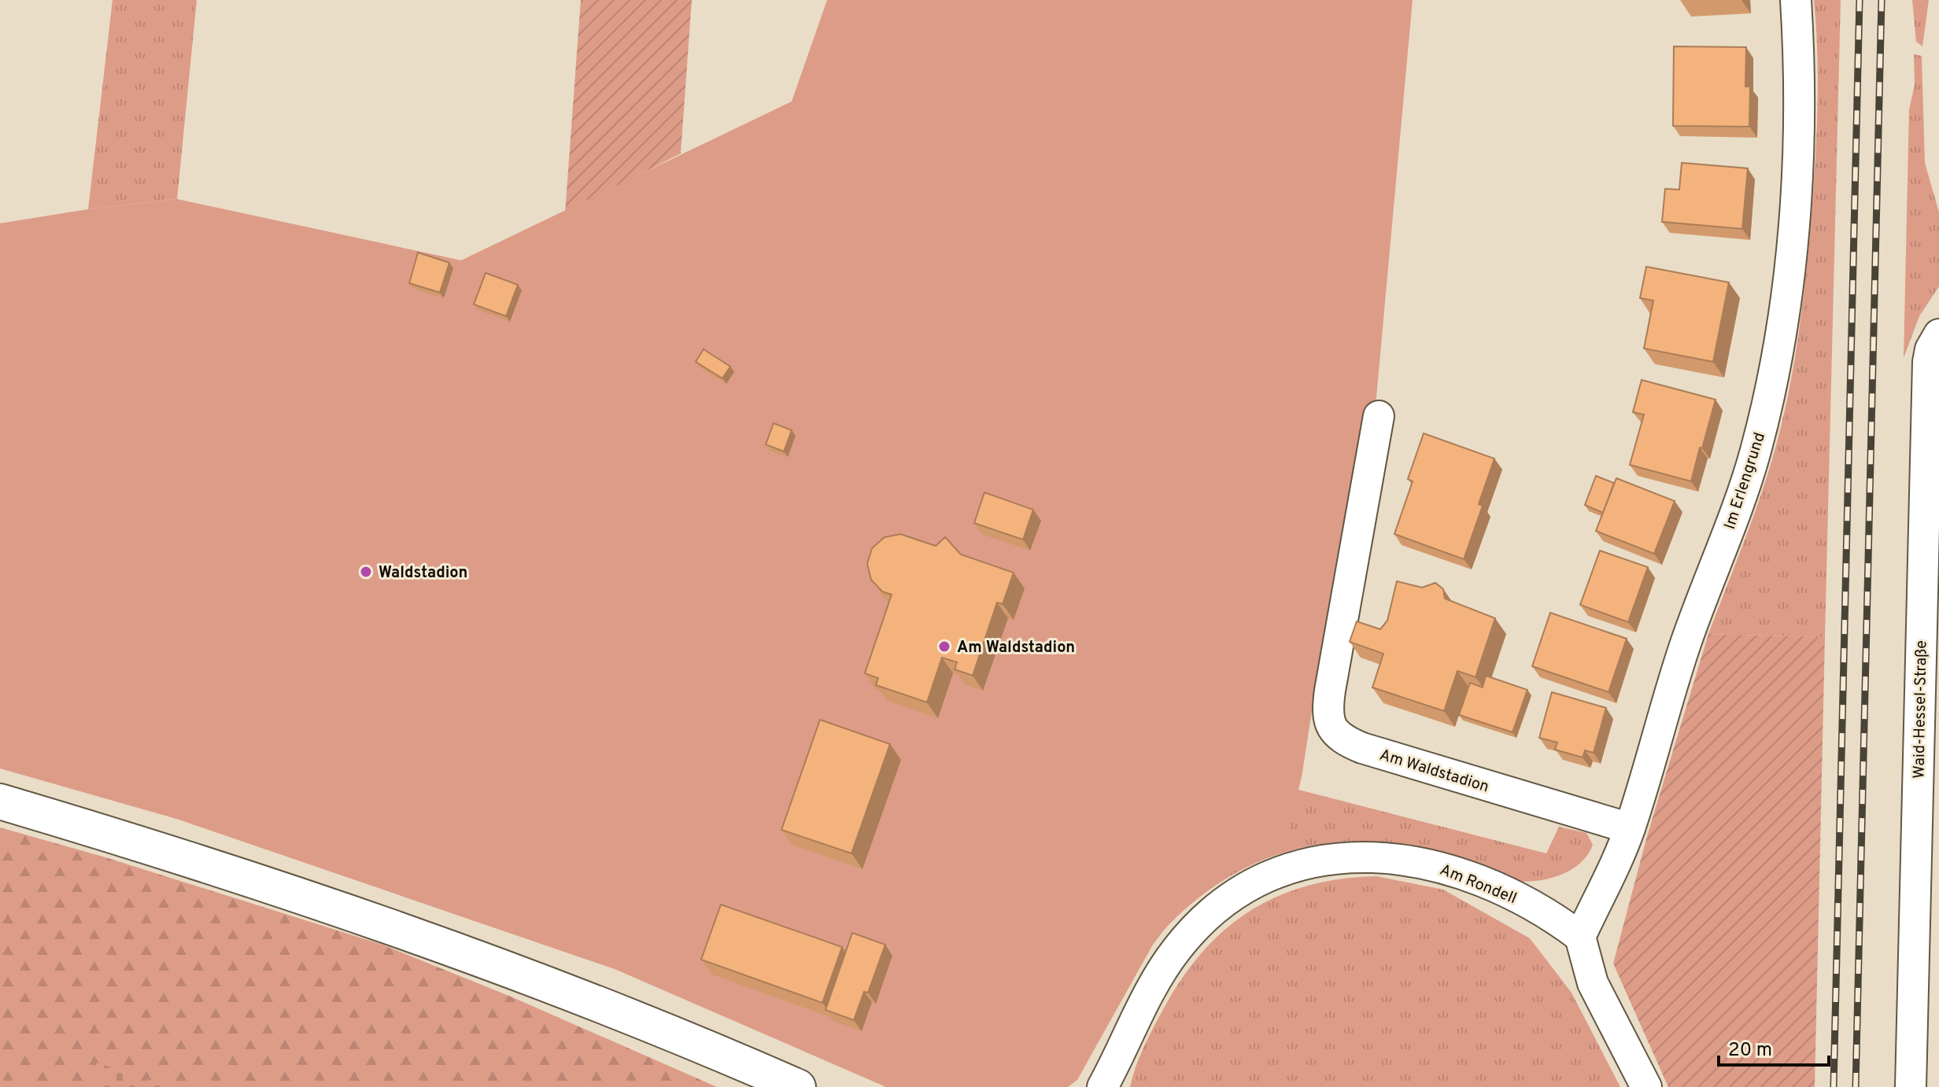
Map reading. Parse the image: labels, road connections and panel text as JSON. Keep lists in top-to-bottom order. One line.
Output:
{"streets":{"street":["Im Erlengrund","Waid-Hessel-Straße","Am Waldstadion","Am Rondell"]},"crossings":[["Im Erlengrund","Am Waldstadion"],["Im Erlengrund","Am Rondell"]],"places":["Waldstadion","Am Waldstadion"],"scale_bar":"20 m"}
